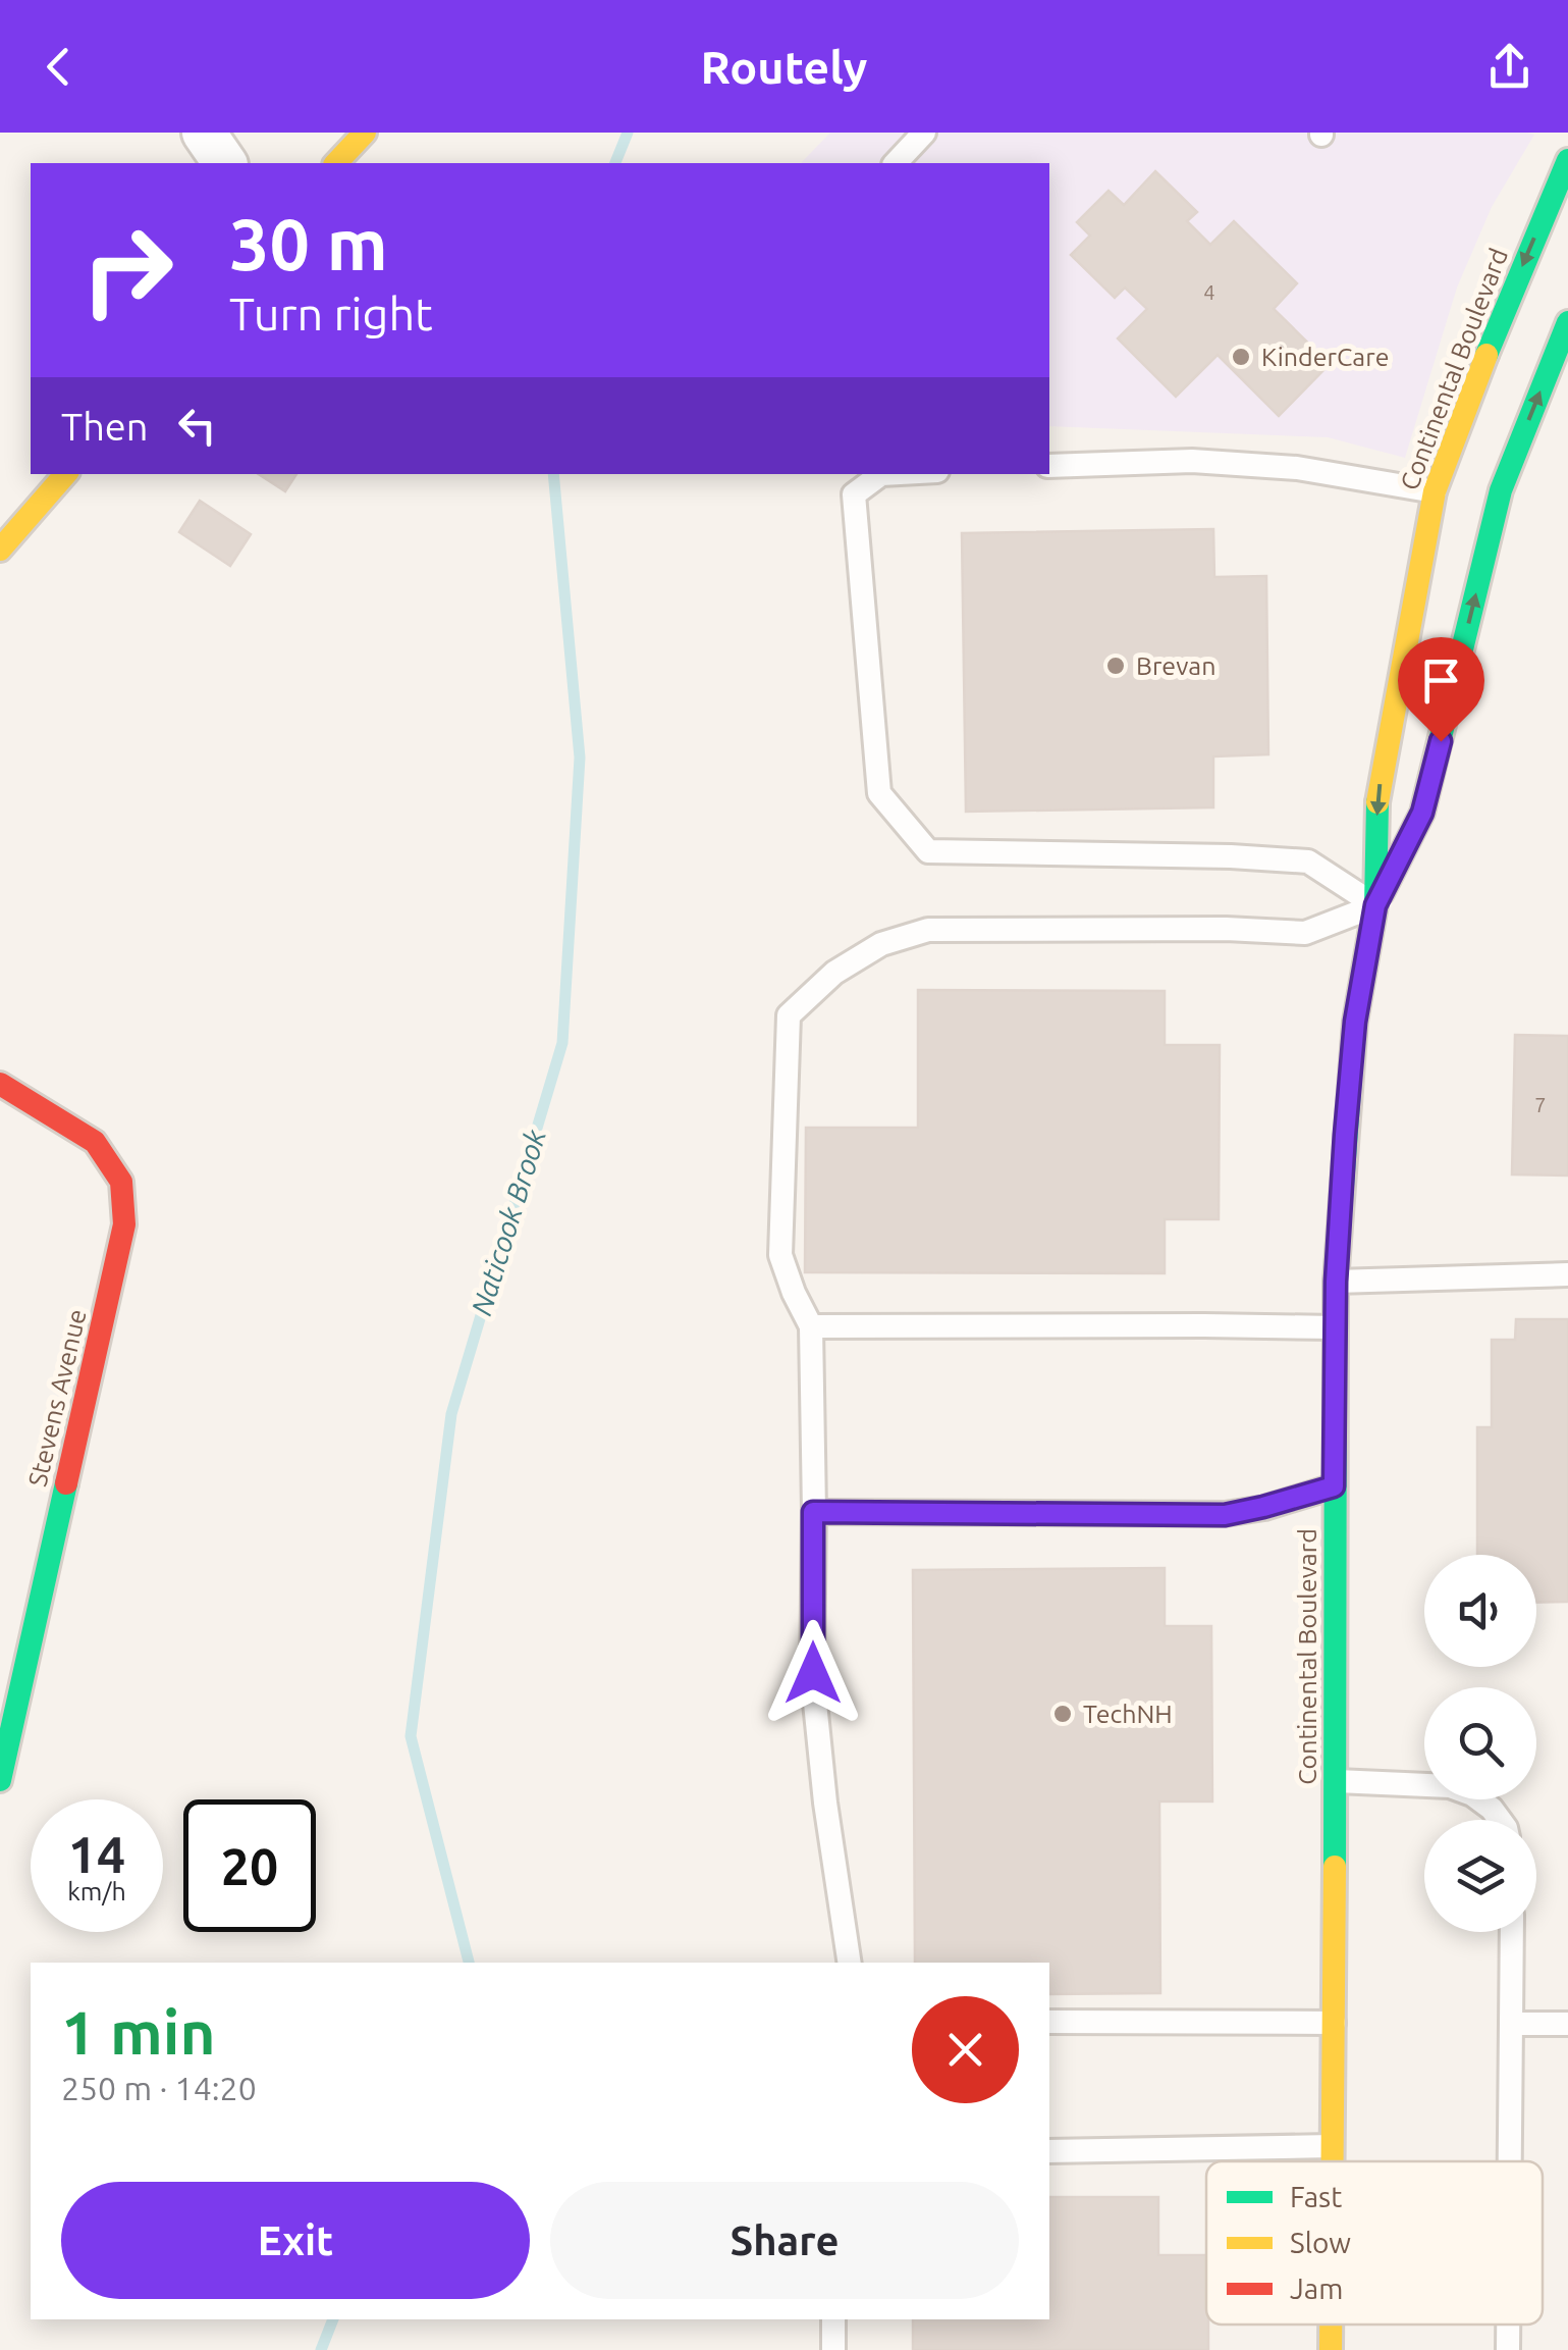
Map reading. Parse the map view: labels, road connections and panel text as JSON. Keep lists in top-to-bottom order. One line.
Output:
{"streets":{"main road":["Continental Boulevard","Stevens Avenue"]},"water":["Naticook Brook"],"places":["KinderCare","Brevan","TechNH"],"house_numbers":["4","7"],"legend":["Fast","Slow","Jam"],"page":{"header":"Routely","turn":["30 m","Turn right"],"then":"Then","speed":"14 km/h","limit":"20","heading":["1 min","250 m · 14:20"],"buttons":["Exit","Share"]}}
